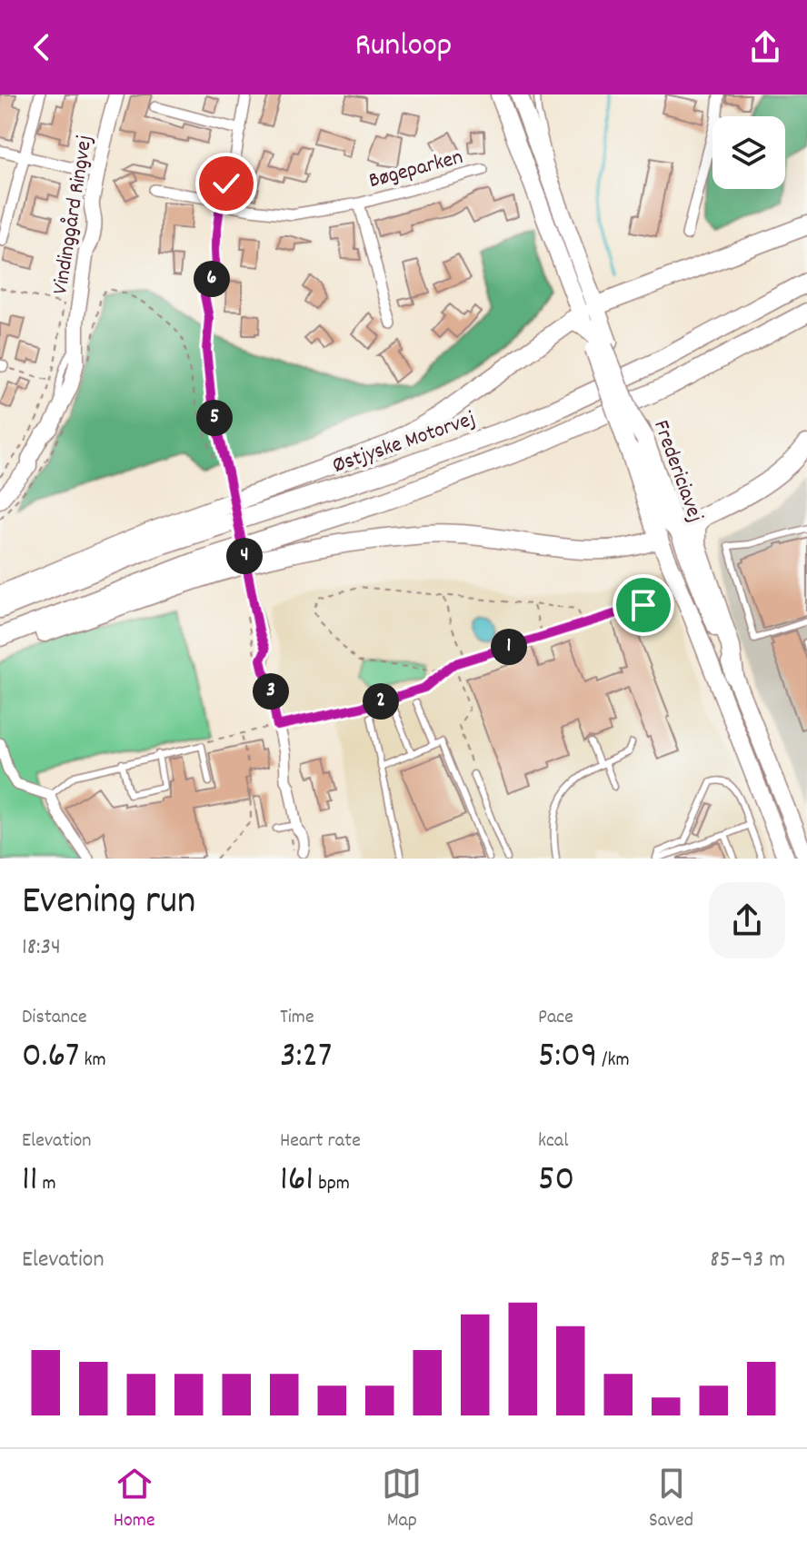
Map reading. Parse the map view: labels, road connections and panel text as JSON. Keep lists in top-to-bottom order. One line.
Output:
{"streets":{"highway":["Østjyske Motorvej"],"main road":["Fredericiavej"],"street":["Bøgeparken","Vindinggård Ringvej"]},"page":{"header":"Runloop","pins":["6","5","4","1","3","2"],"heading":["Evening run","18:34"],"stats":[["Distance","0.67 km"],["Time","3:27"],["Pace","5:09 /km"],["Elevation","11 m"],["Heart rate","161 bpm"],["kcal","50"]],"chart":["Elevation","85–93 m"],"tabs":["Home","Map","Saved"]}}
